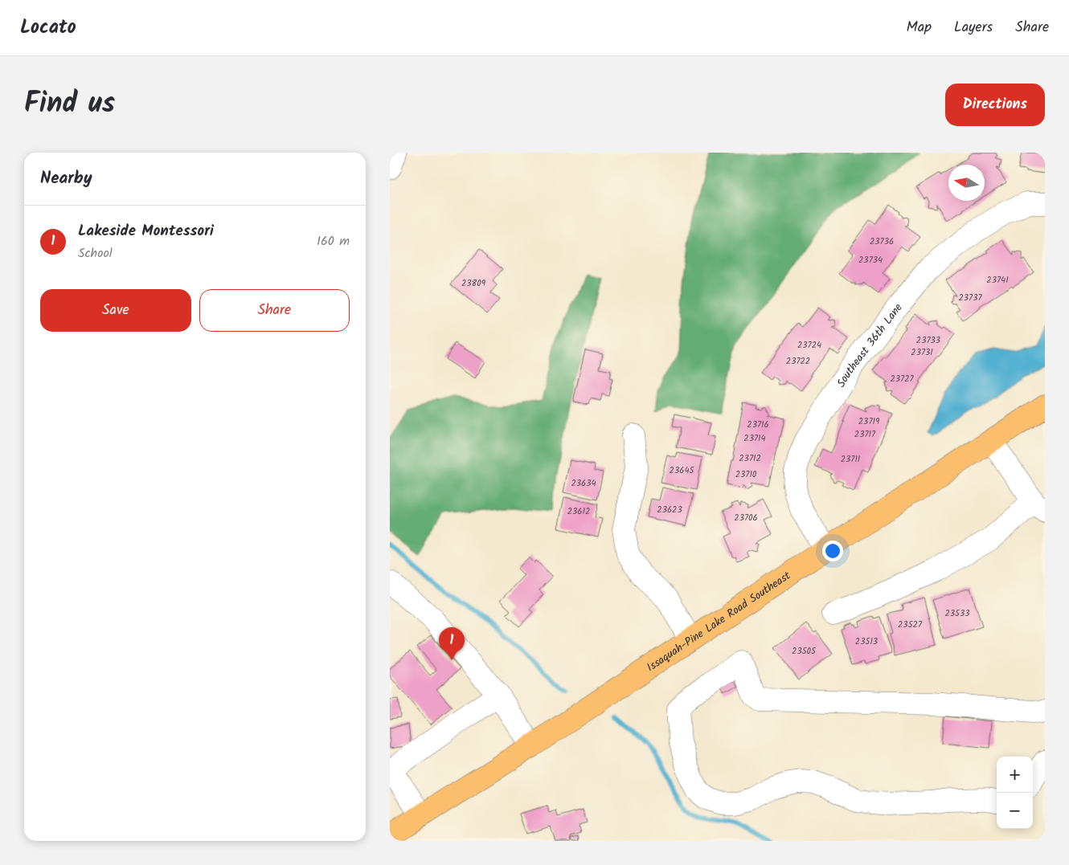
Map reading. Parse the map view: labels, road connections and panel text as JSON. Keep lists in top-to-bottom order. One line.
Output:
{"streets":{"main road":["Issaquah-Pine Lake Road Southeast"],"street":["Southeast 36th Lane"]},"crossings":[["Southeast 36th Lane","Issaquah-Pine Lake Road Southeast"]],"house_numbers":["23736","23734","23741","23809","23737","23733","23724","23731","23722","23727","23719","23716","23717","23714","23712","23711","23645","23710","23634","23623","23612","23706","23533","23527","23513","23505"],"north":"left","page":{"header":"Locato","nav":["Map","Layers","Share"],"title":"Find us","buttons":["Directions",["Save","Share"]],"heading":"Nearby","list":[{"mark":"1","name":"Lakeside Montessori","note":"School","value":"160 m"}],"pins":"1","map_buttons":["+","−"]}}
